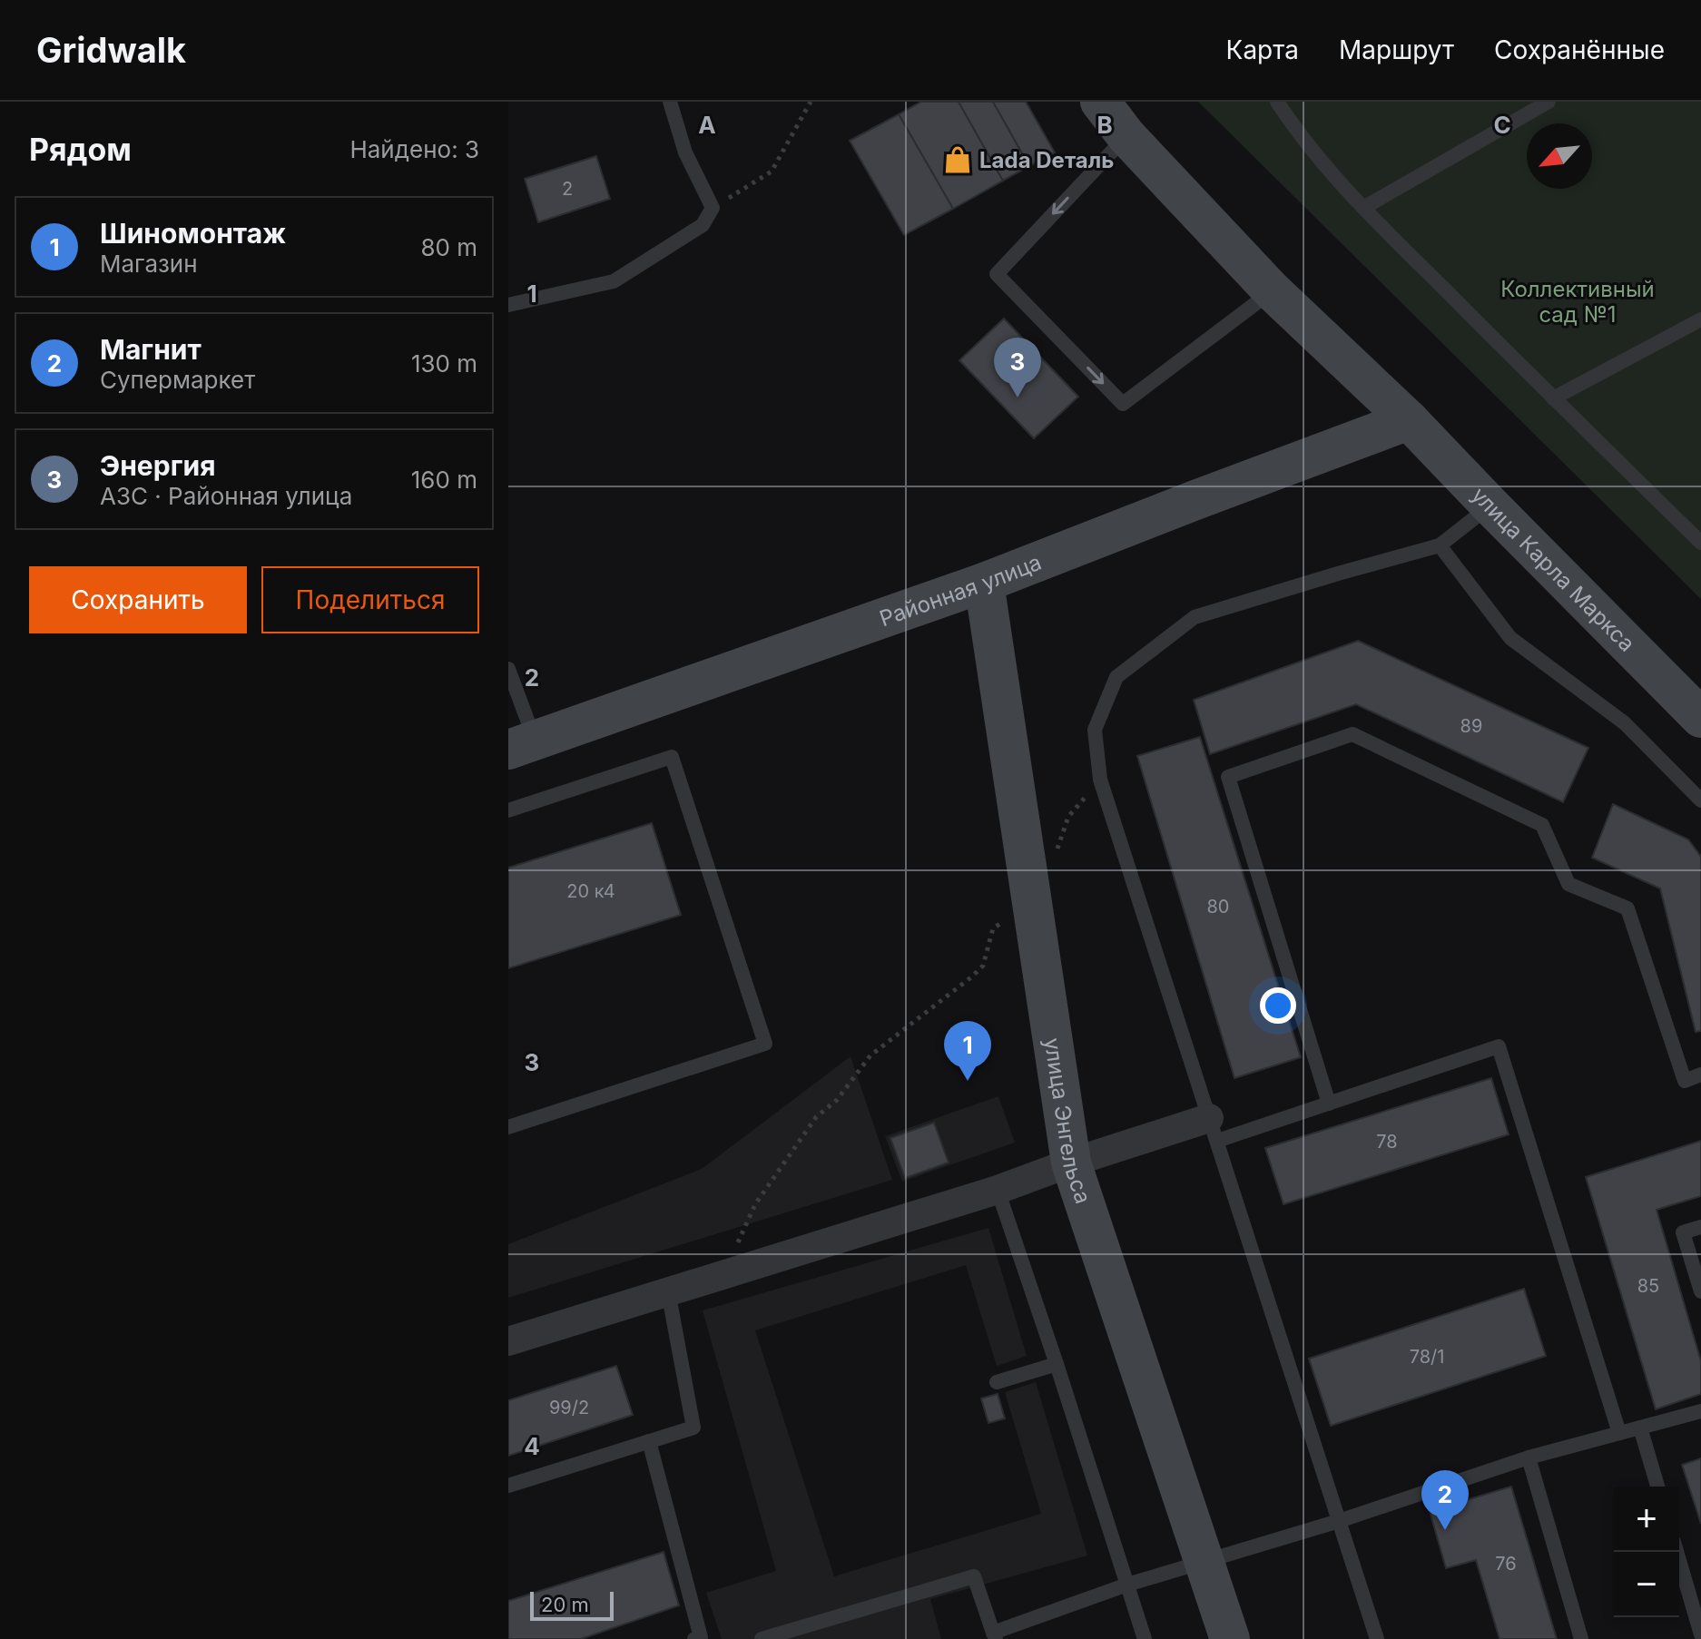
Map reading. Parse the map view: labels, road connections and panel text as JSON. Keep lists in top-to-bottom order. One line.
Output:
{"streets":{"street":["улица Карла Маркса","Районная улица","улица Энгельса"]},"crossings":[["улица Карла Маркса","Районная улица"],["Районная улица","улица Энгельса"]],"parks":["Коллективный сад №1"],"places":{"shop":["Lada Dеталь"]},"house_numbers":["2","89","20 к4","80","78","85","78/1","99/2","76"],"scale_bar":"20 m","north":"bottom left","page":{"header":"Gridwalk","nav":["Карта","Маршрут","Сохранённые"],"heading":["Рядом","Найдено: 3"],"list":[{"mark":"1","name":"Шиномонтаж","note":"Магазин","value":"80 m"},{"mark":"2","name":"Магнит","note":"Супермаркет","value":"130 m"},{"mark":"3","name":"Энергия","note":"АЗС · Районная улица","value":"160 m"}],"pins":["3","1","2"],"buttons":["Сохранить","Поделиться"],"map_buttons":["+","−"],"scale":"20 m"},"grid":{"columns":["A","B","C"],"rows":["1","2","3","4"]}}
